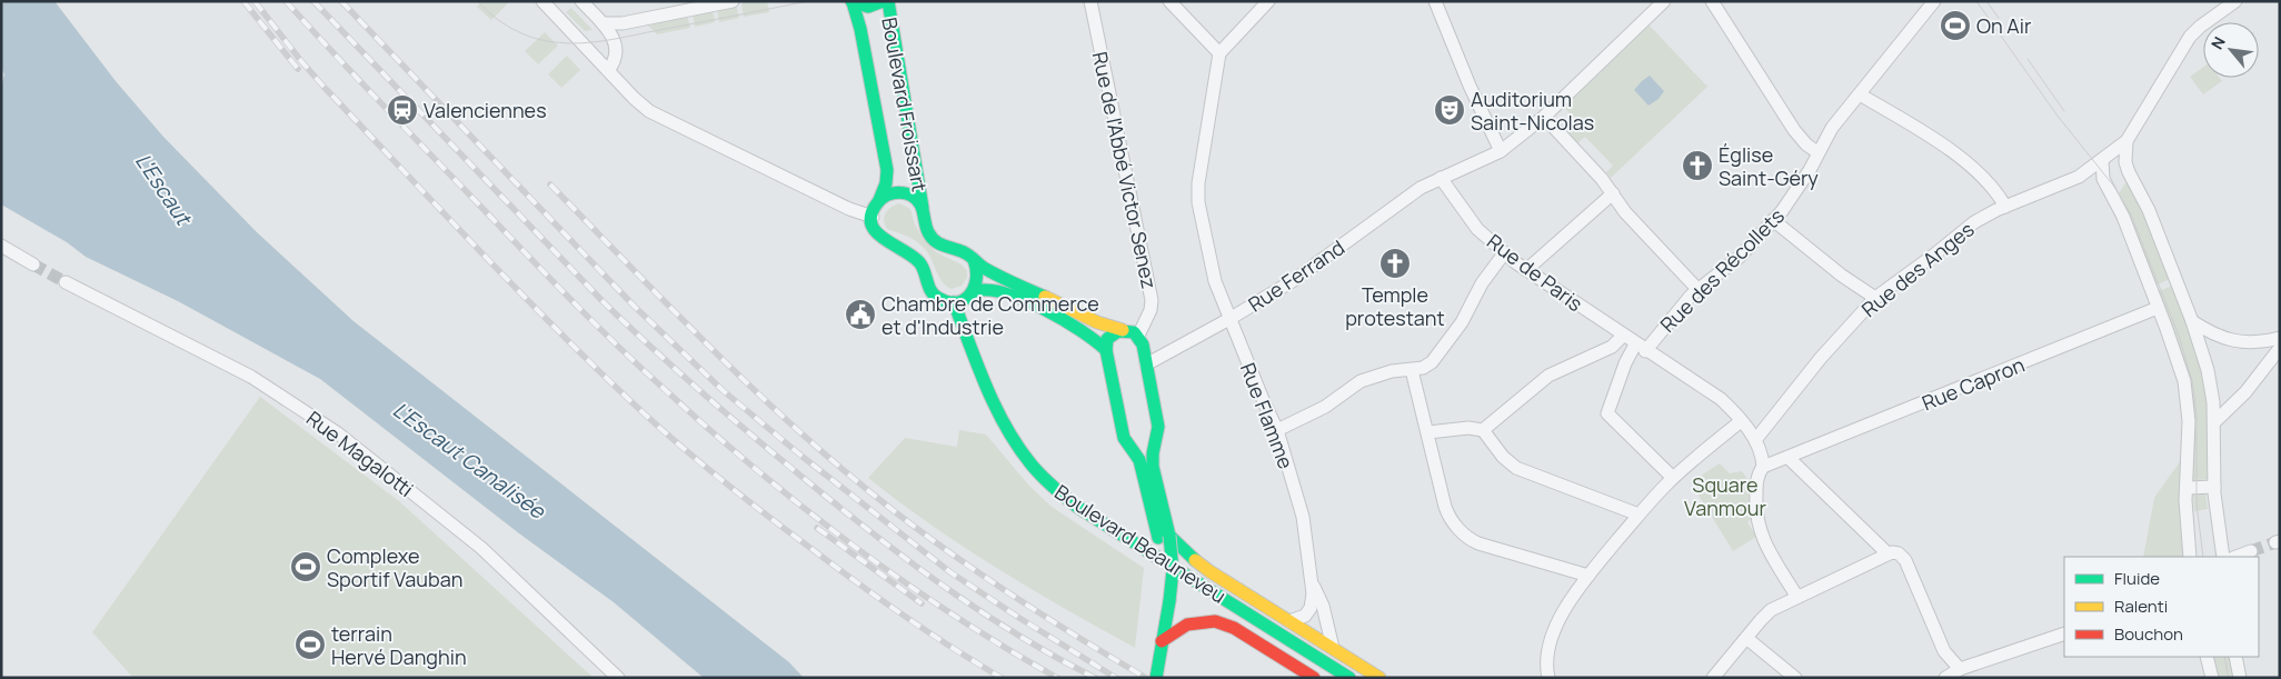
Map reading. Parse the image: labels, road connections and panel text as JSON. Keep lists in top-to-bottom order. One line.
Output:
{"streets":{"main road":["Boulevard Froissart","Boulevard Beauneveu"],"street":["Rue de l'Abbé Victor Senez","Rue des Anges","Rue des Récollets","Rue de Paris","Rue Ferrand","Rue Capron","Rue Flamme","Rue Magalotti"]},"crossings":[["Boulevard Froissart","Rue de l'Abbé Victor Senez"],["Rue des Anges","Rue de Paris"],["Rue des Récollets","Rue de Paris"],["Rue de Paris","Rue Ferrand"],["Rue Ferrand","Rue Flamme"]],"water":["L'Escaut","L'Escaut Canalisée"],"parks":["Square Vanmour"],"places":{"sports":["On Air","Complexe Sportif Vauban","terrain Hervé Danghin"],"station":["Valenciennes"],"theatre":["Auditorium Saint-Nicolas"],"church":["Église Saint-Géry","Temple protestant"],"public building":["Chambre de Commerce et d'Industrie"]},"legend":["Fluide","Ralenti","Bouchon"],"north":"top left"}
